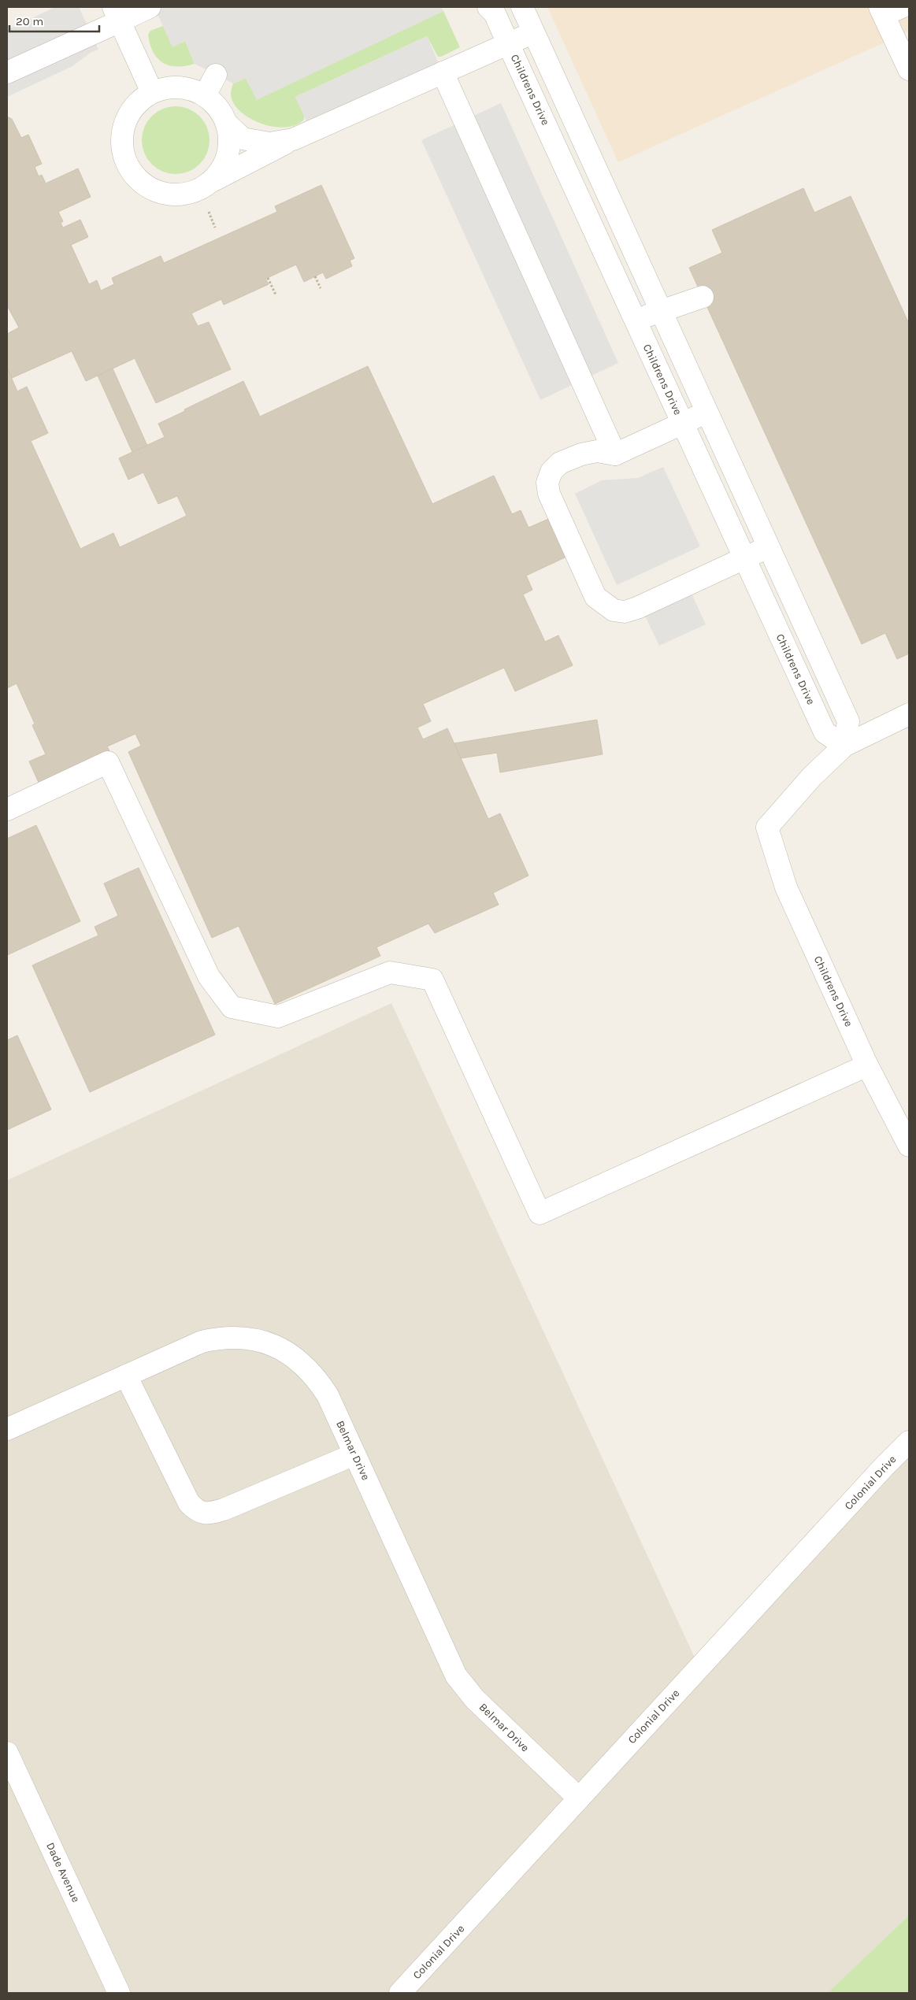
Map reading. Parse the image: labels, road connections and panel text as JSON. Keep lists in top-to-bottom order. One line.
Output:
{"streets":{"street":["Childrens Drive","Belmar Drive","Colonial Drive","Dade Avenue"]},"crossings":[["Belmar Drive","Colonial Drive"]],"scale_bar":"20 m"}
